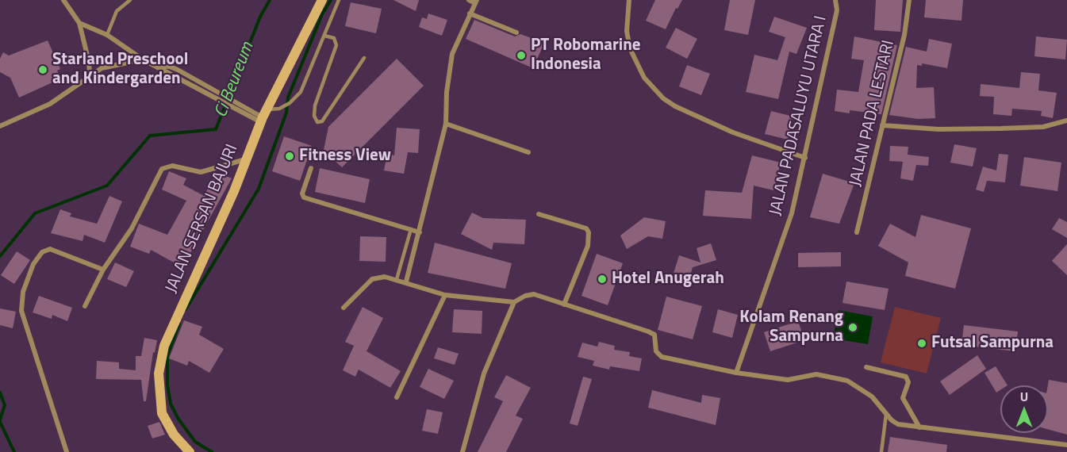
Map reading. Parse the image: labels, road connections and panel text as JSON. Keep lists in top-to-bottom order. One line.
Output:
{"streets":{"main road":["JALAN SERSAN BAJURI"],"street":["JALAN PADA LESTARI","JALAN PADASALUYU UTARA I"]},"water":["Ci Beureum"],"places":["PT Robomarine Indonesia","Starland Preschool and Kindergarden","Fitness View","Hotel Anugerah","Kolam Renang Sampurna","Futsal Sampurna"],"north":"top"}
